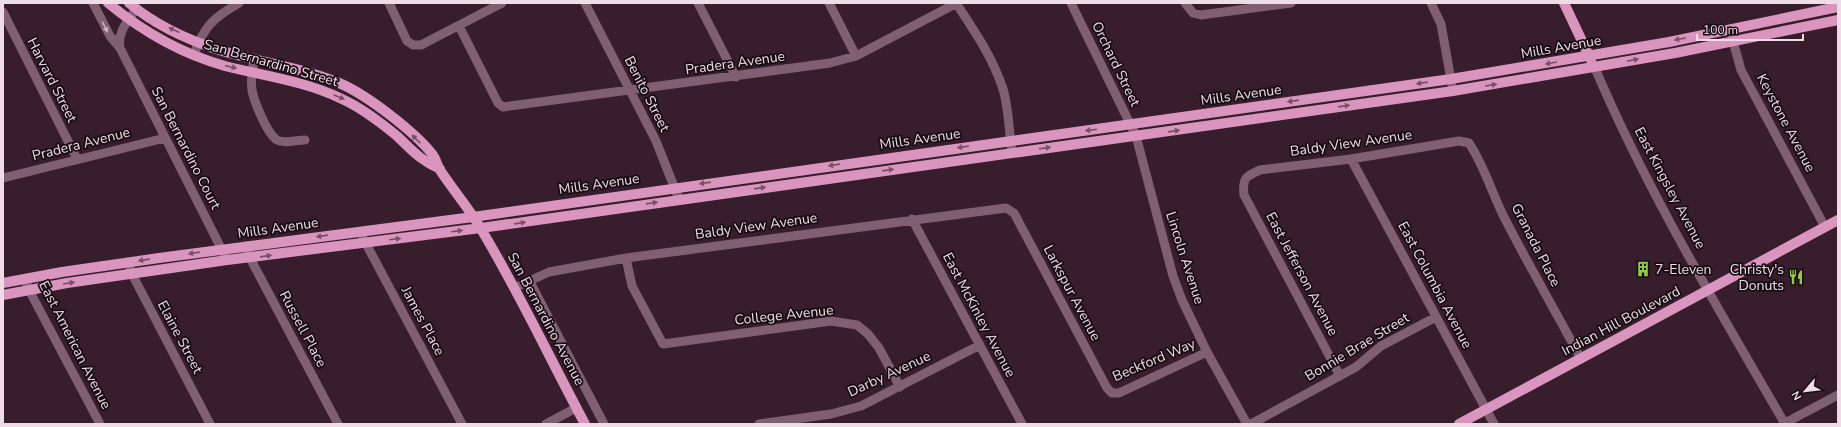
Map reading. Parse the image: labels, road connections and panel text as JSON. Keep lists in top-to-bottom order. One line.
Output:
{"streets":{"main road":["Mills Avenue","San Bernardino Street","San Bernardino Avenue","Indian Hill Boulevard"],"street":["Pradera Avenue","Orchard Street","Harvard Street","Benito Street","Keystone Avenue","Baldy View Avenue","San Bernardino Court","East Kingsley Avenue","Granada Place","Lincoln Avenue","East Jefferson Avenue","East Columbia Avenue","Larkspur Avenue","College Avenue","East McKinley Avenue","James Place","Russell Place","Elaine Street","East American Avenue","Bonnie Brae Street","Beckford Way","Darby Avenue"]},"crossings":[["Mills Avenue","San Bernardino Street"],["Mills Avenue","Orchard Street"],["Mills Avenue","Benito Street"],["Mills Avenue","Keystone Avenue"],["Mills Avenue","San Bernardino Court"],["Mills Avenue","East Kingsley Avenue"],["Mills Avenue","Lincoln Avenue"],["Mills Avenue","San Bernardino Avenue"],["Mills Avenue","James Place"],["Mills Avenue","Russell Place"],["Mills Avenue","Elaine Street"],["Mills Avenue","East American Avenue"],["San Bernardino Street","San Bernardino Avenue"],["Pradera Avenue","Harvard Street"],["Pradera Avenue","Benito Street"],["Pradera Avenue","San Bernardino Court"],["Orchard Street","Lincoln Avenue"],["Keystone Avenue","Indian Hill Boulevard"],["Baldy View Avenue","Granada Place"],["Baldy View Avenue","East Jefferson Avenue"],["Baldy View Avenue","East Columbia Avenue"],["Baldy View Avenue","Larkspur Avenue"],["Baldy View Avenue","College Avenue"],["Baldy View Avenue","East McKinley Avenue"],["Baldy View Avenue","San Bernardino Avenue"],["East Kingsley Avenue","Indian Hill Boulevard"],["Granada Place","Indian Hill Boulevard"],["Lincoln Avenue","Beckford Way"],["East Jefferson Avenue","Bonnie Brae Street"],["East Columbia Avenue","Indian Hill Boulevard"],["East Columbia Avenue","Bonnie Brae Street"],["Larkspur Avenue","Beckford Way"],["College Avenue","Darby Avenue"],["East McKinley Avenue","Darby Avenue"]],"places":{"building":["7-Eleven"],"restaurant":["Christy's Donuts"]},"scale_bar":"100 m","north":"bottom left"}
